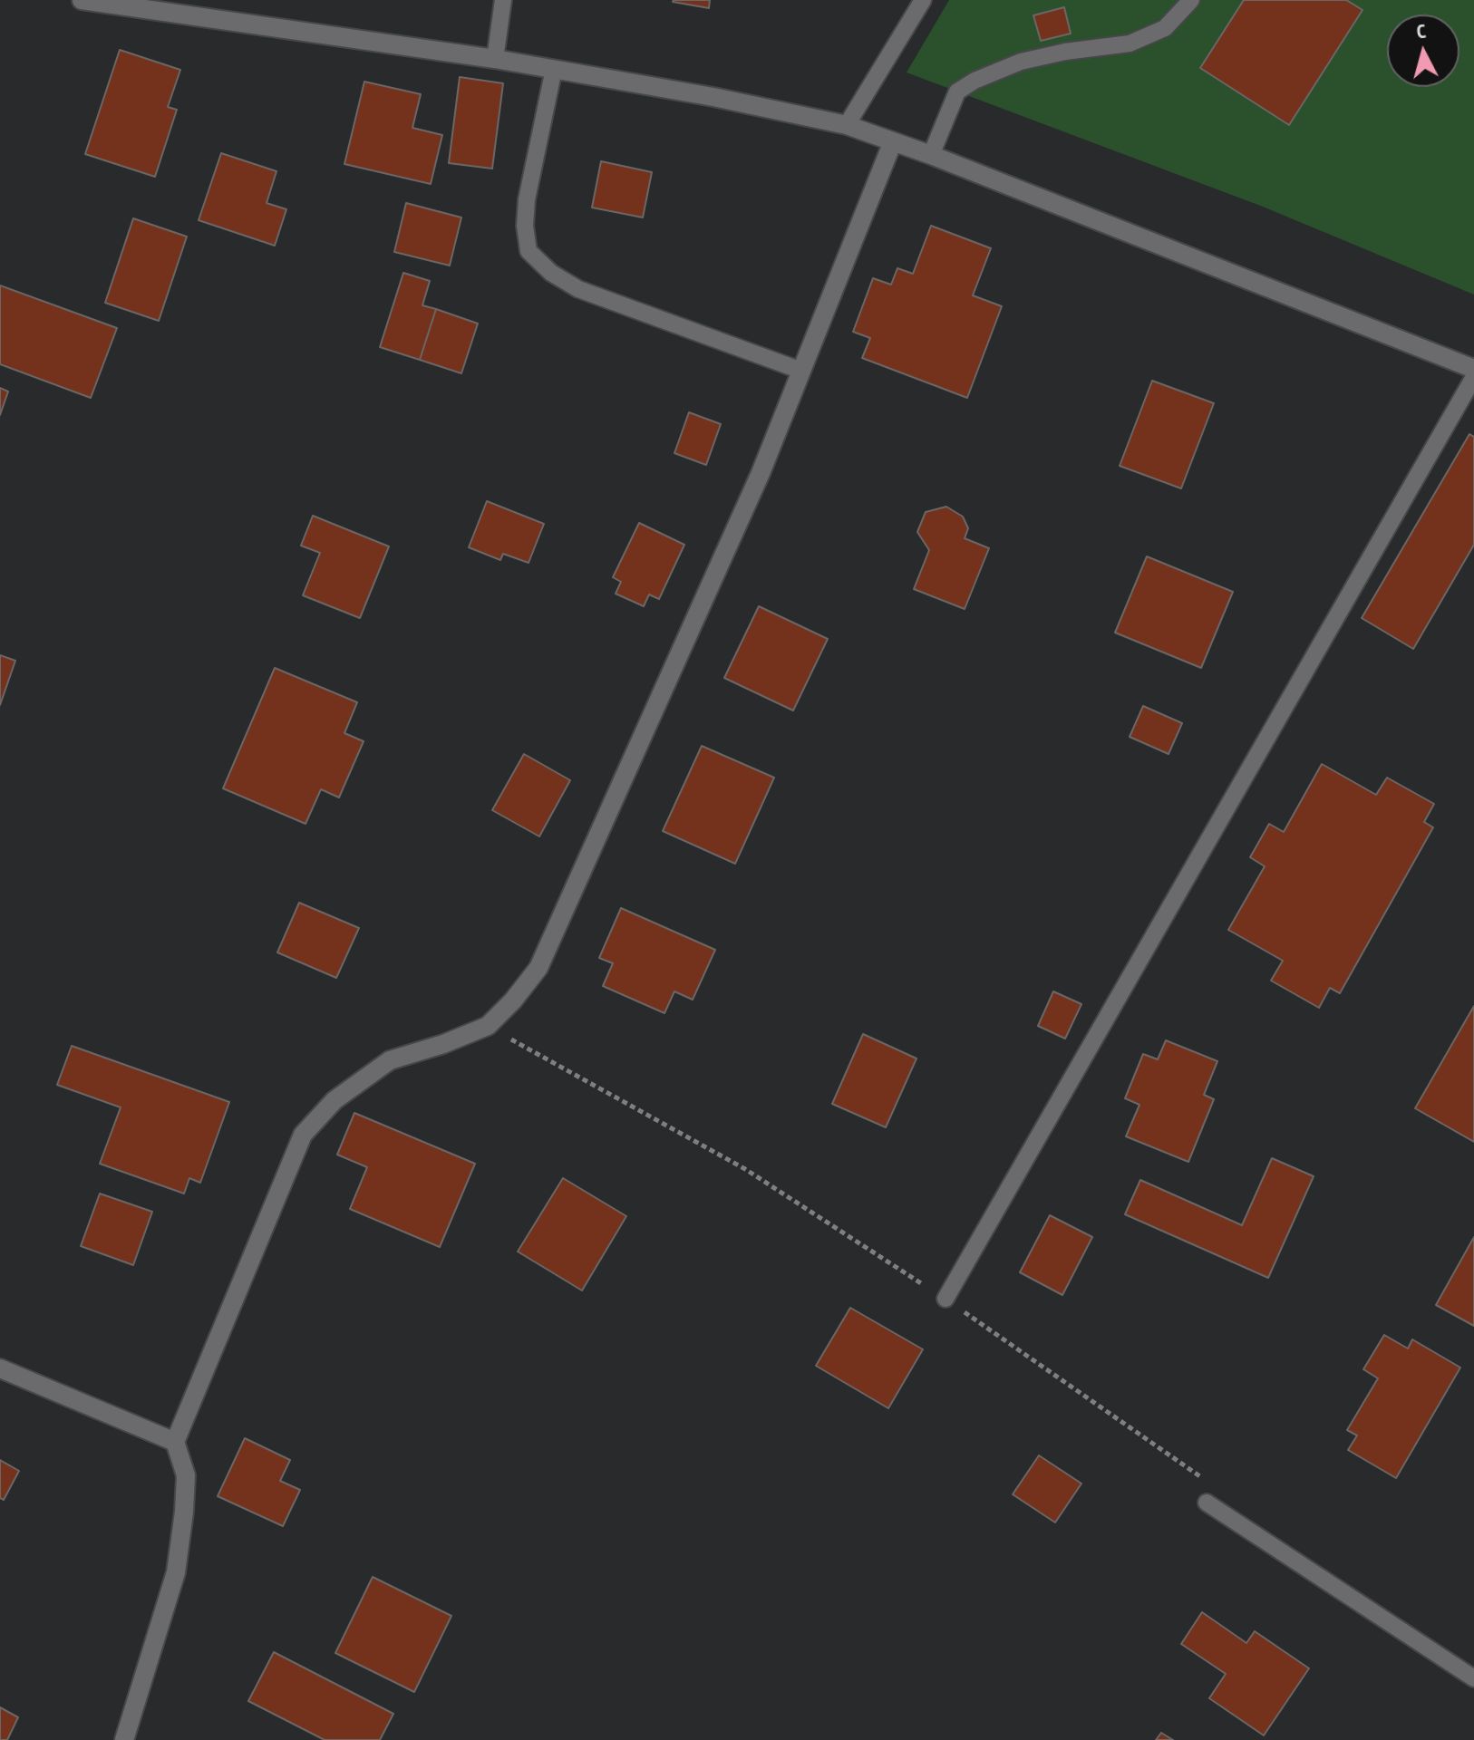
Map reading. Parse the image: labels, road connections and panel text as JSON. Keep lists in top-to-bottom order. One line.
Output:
{"north":"top"}
